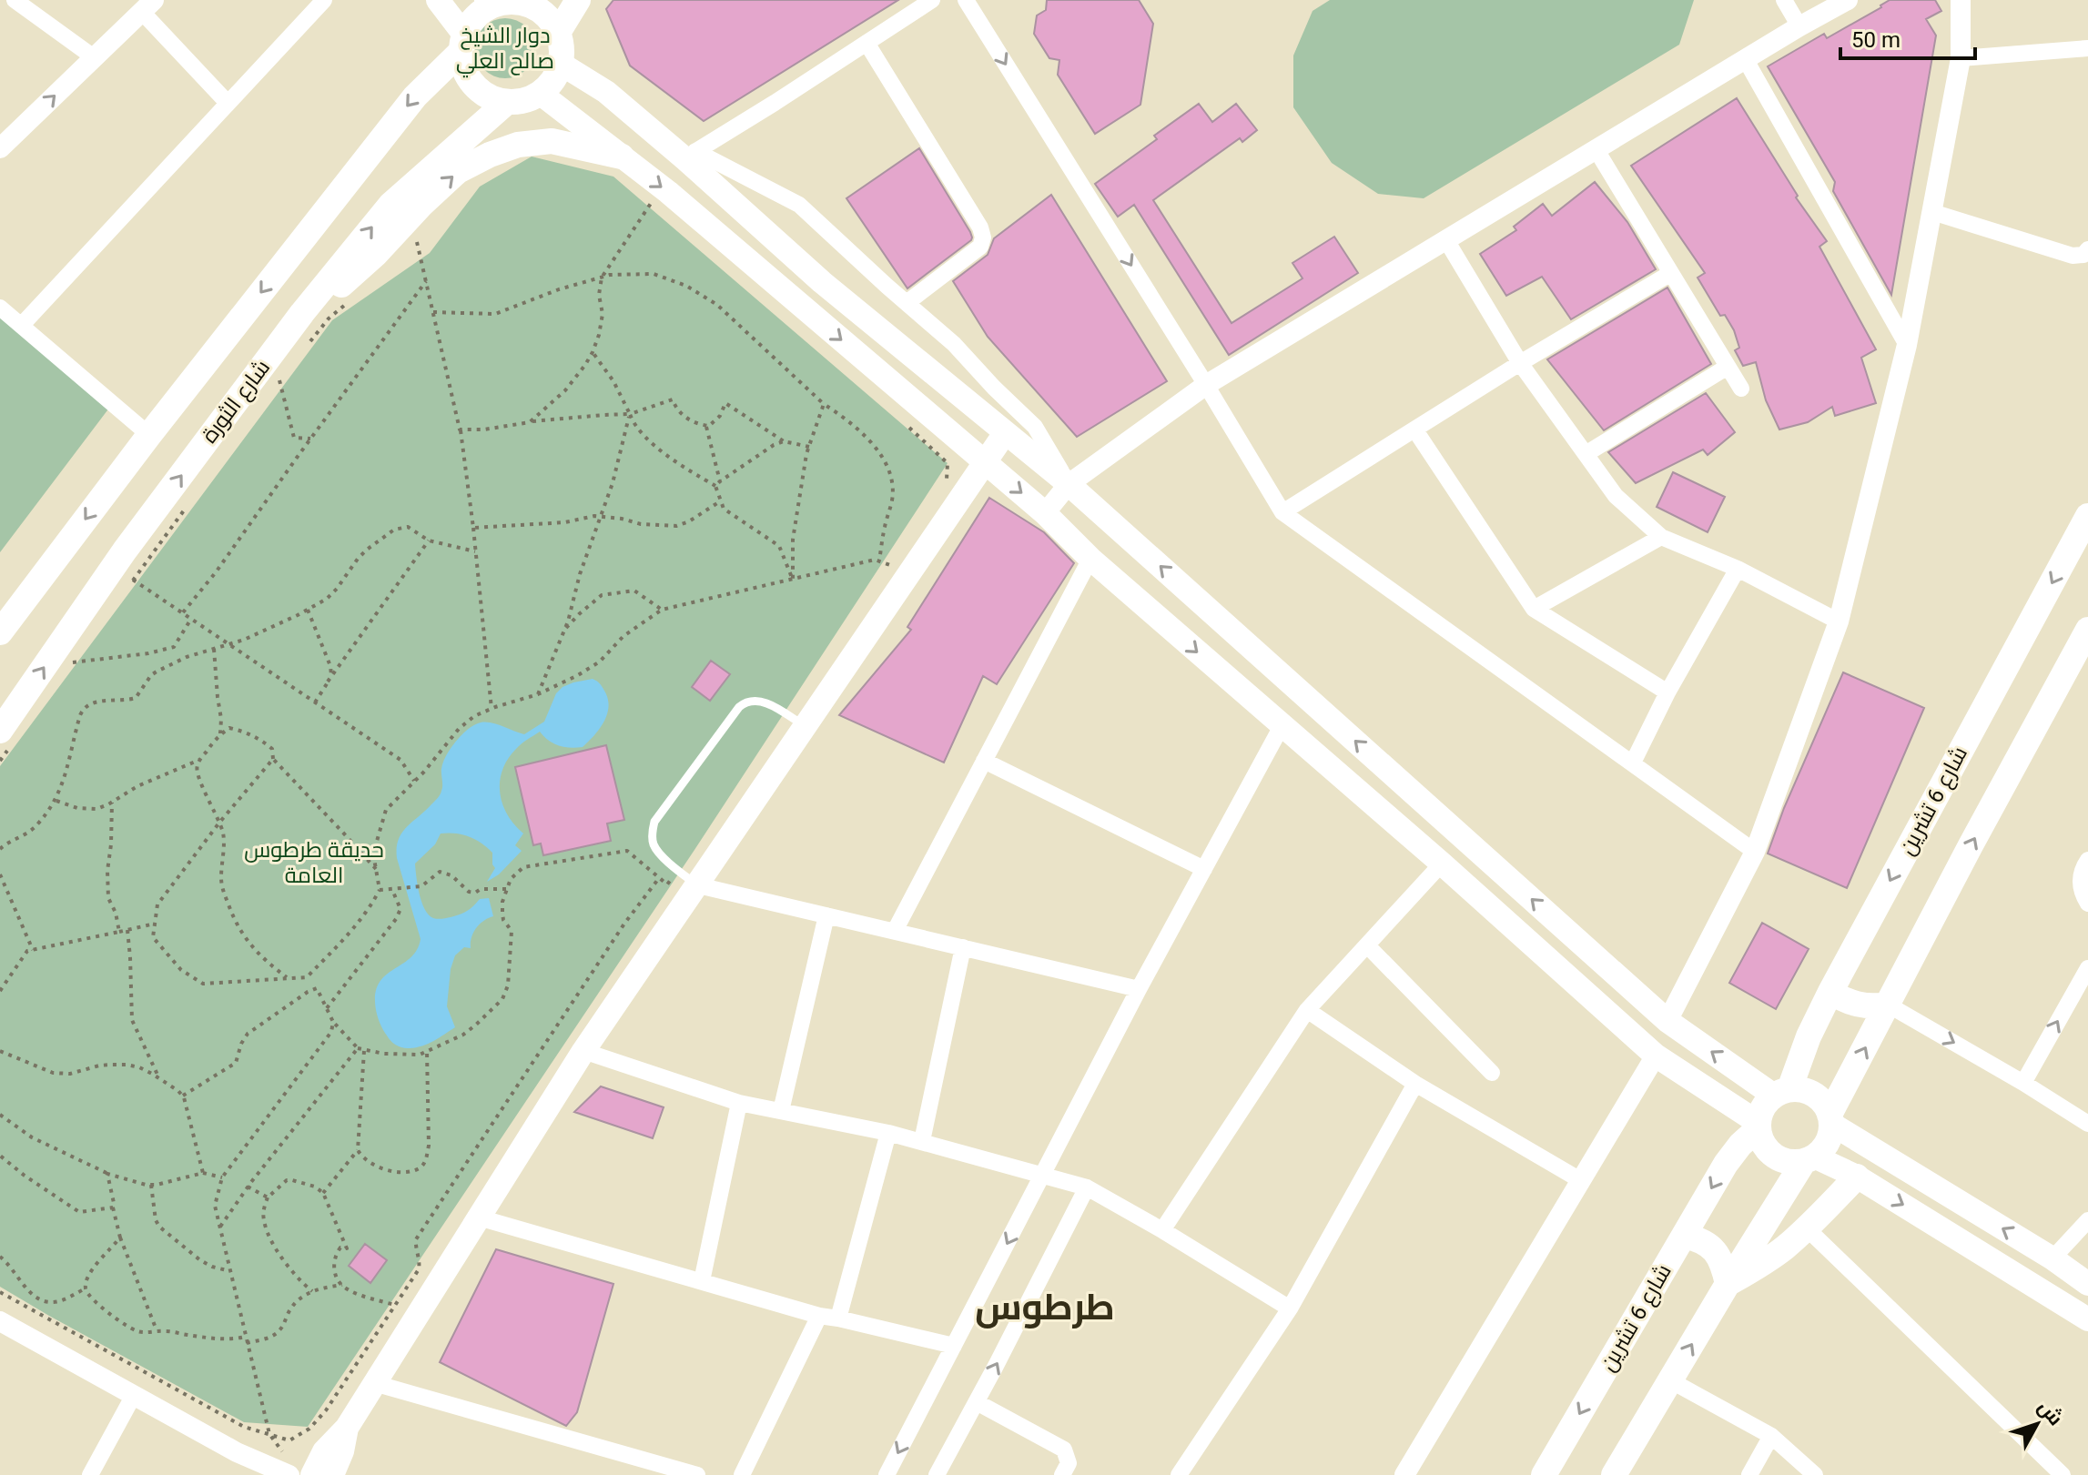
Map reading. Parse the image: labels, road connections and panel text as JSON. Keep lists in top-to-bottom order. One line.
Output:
{"streets":{"main road":["شارع الثورة","شارع 6 تشرين"]},"districts":["طرطوس"],"parks":["دوار الشيخ صالح العلي","حديقة طرطوس العامة"],"scale_bar":"50 m","north":"top right"}
